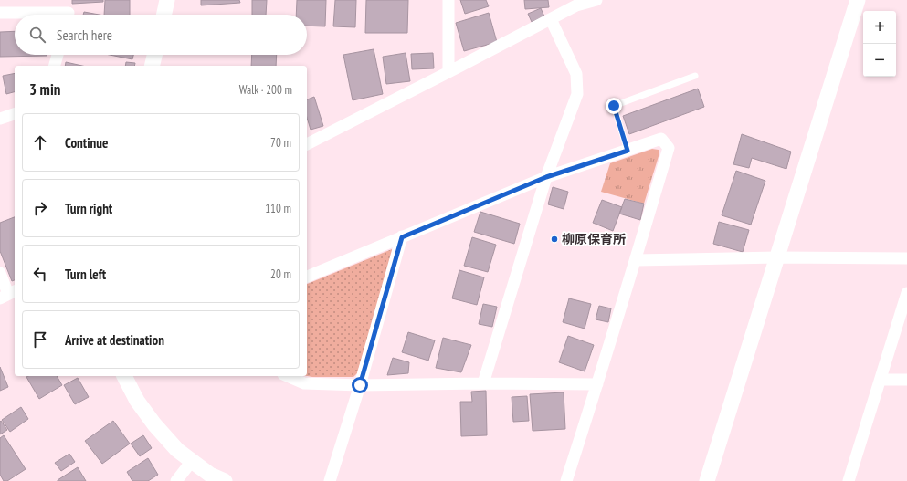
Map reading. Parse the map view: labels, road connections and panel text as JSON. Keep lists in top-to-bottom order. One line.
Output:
{"places":["柳原保育所"],"page":{"map_buttons":["+","−"],"search":"Search here","heading":["3 min","Walk · 200 m"],"list":[["Continue","70 m"],["Turn right","110 m"],["Turn left","20 m"],"Arrive at destination"]}}
